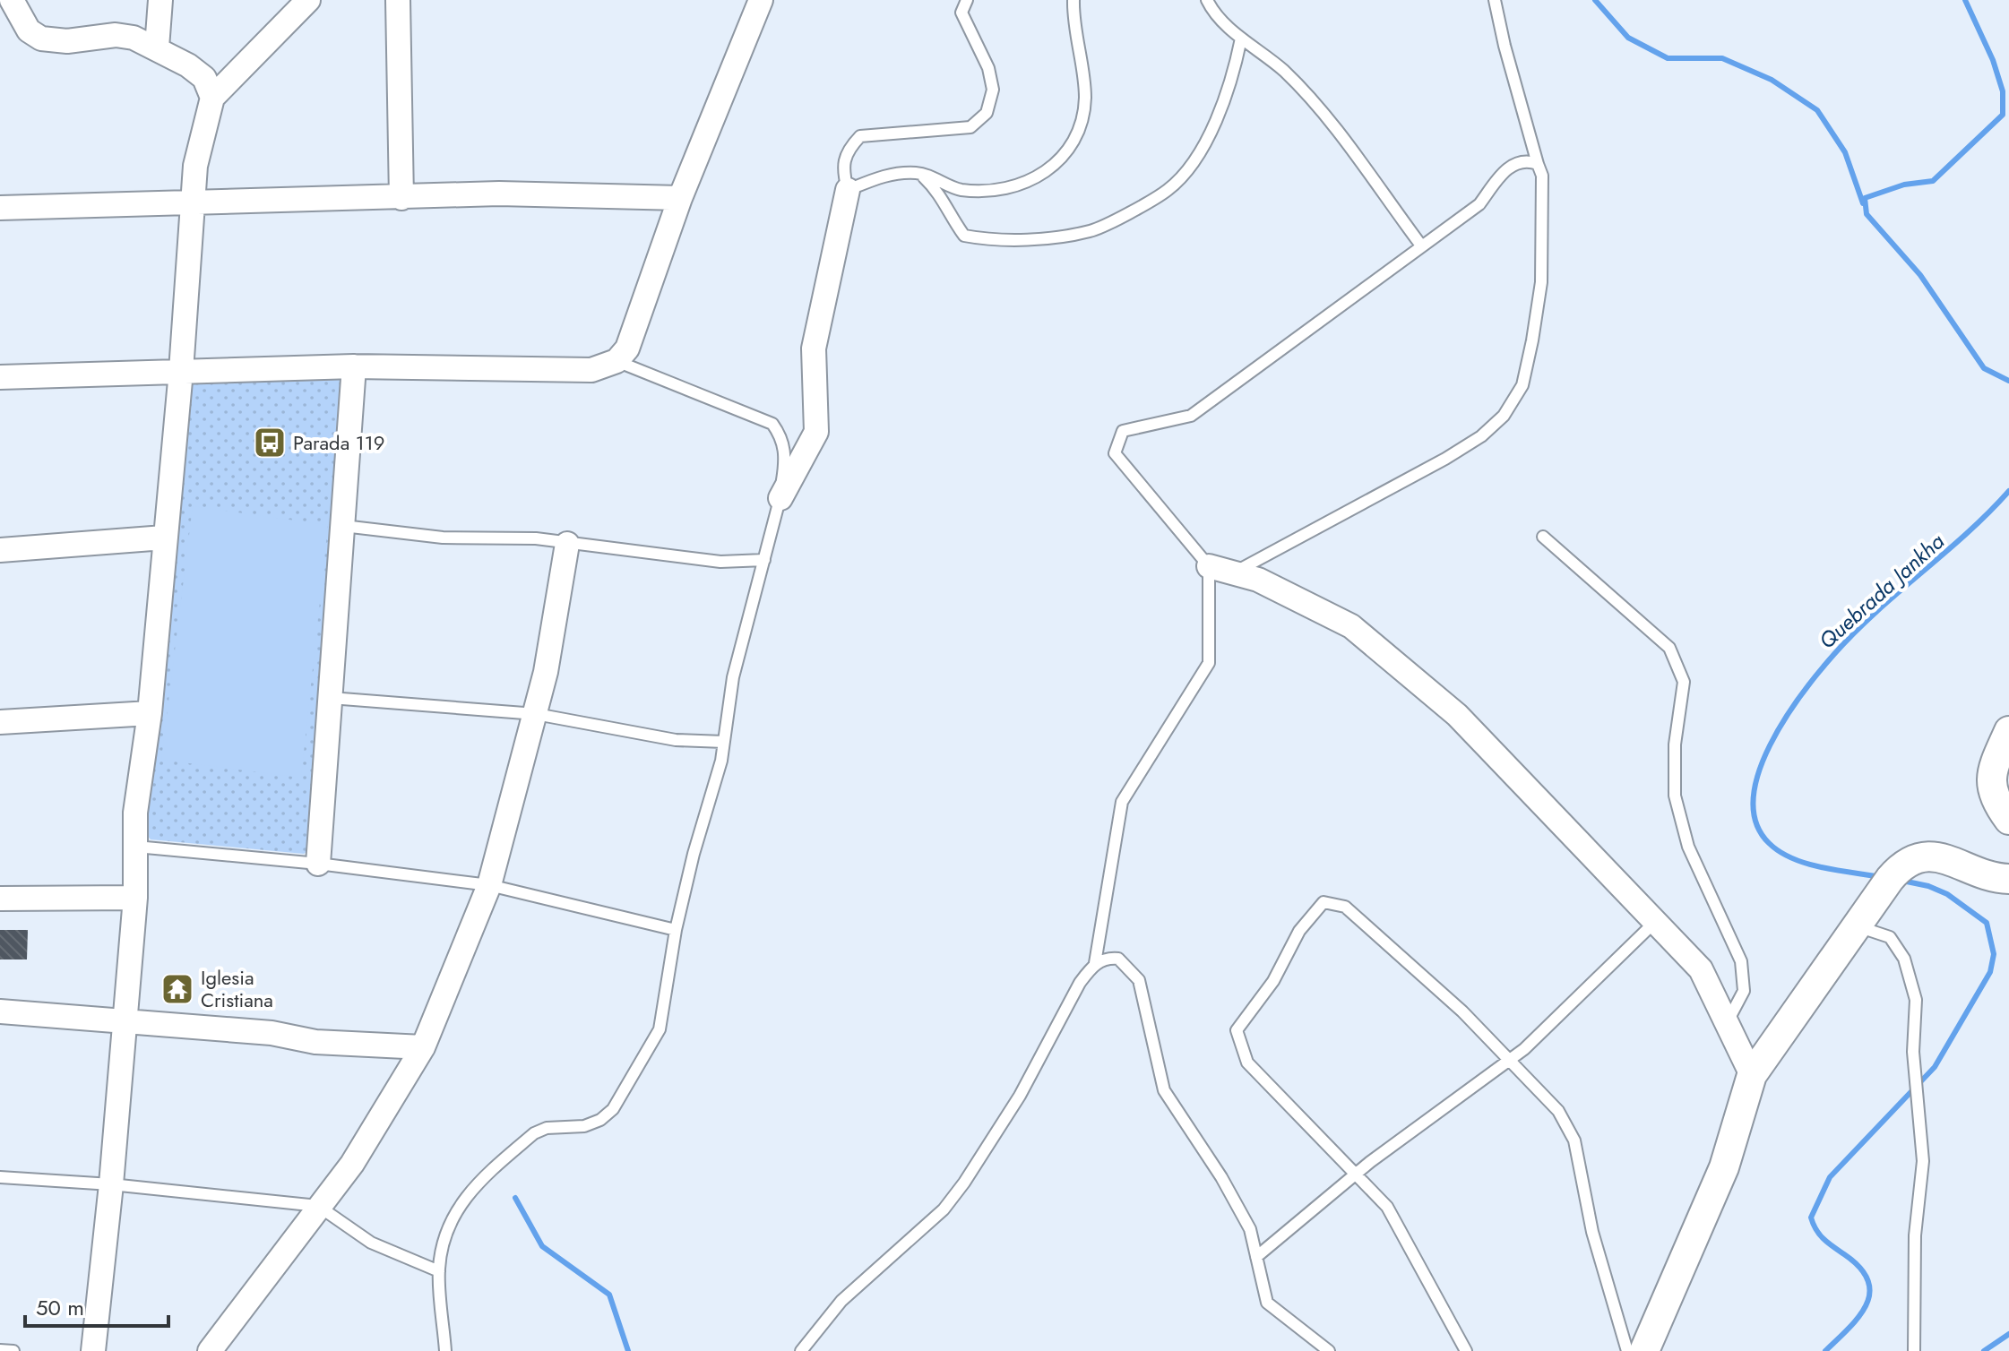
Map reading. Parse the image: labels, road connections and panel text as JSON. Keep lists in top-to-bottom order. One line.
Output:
{"water":["Quebrada Jankha"],"places":{"bus stop":["Parada 119"],"temple":["Iglesia Cristiana"]},"scale_bar":"50 m"}
